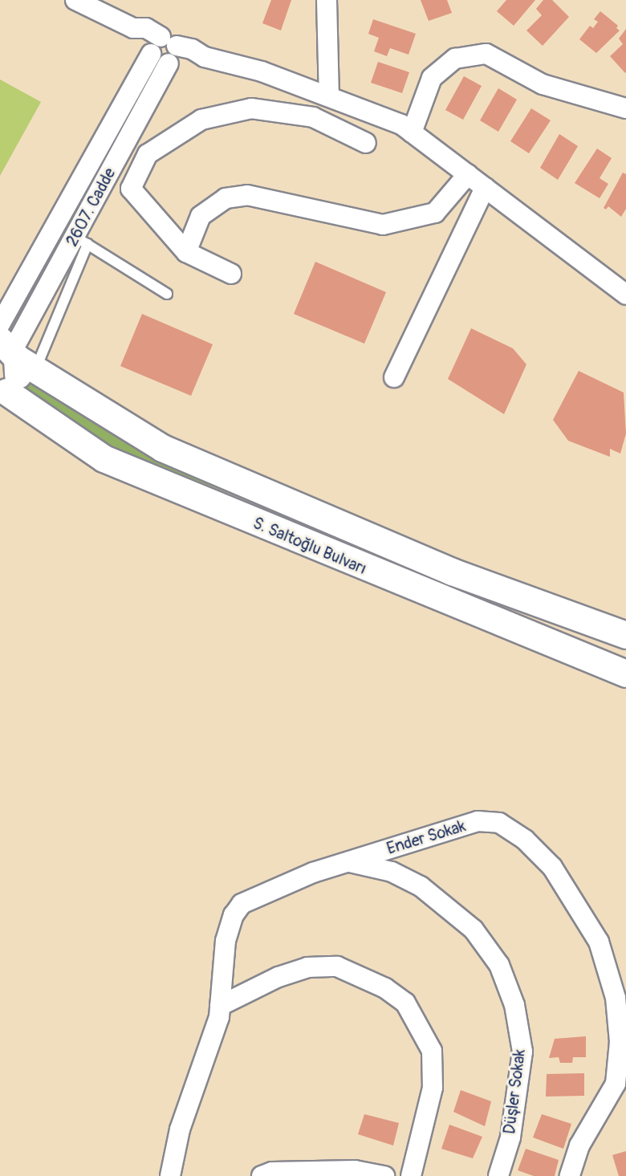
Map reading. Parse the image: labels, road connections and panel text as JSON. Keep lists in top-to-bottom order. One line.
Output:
{"streets":{"main road":["S. Saltoğlu Bulvarı"],"street":["2607. Cadde","Ender Sokak","Düşler Sokak"]},"crossings":[["2607. Cadde","S. Saltoğlu Bulvarı"],["Ender Sokak","Düşler Sokak"]]}
